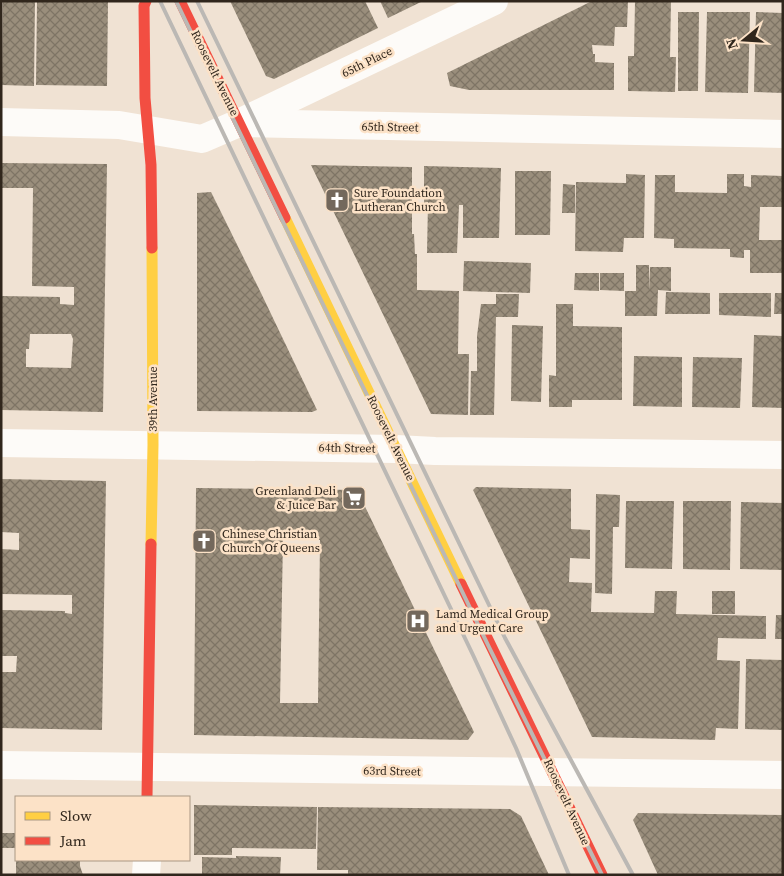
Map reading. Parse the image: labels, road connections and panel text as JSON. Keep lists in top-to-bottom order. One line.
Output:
{"streets":{"main road":["Roosevelt Avenue","39th Avenue"],"street":["65th Place","65th Street","64th Street","63rd Street"]},"crossings":[["65th Place","Roosevelt Avenue"],["65th Place","65th Street"],["Roosevelt Avenue","65th Street"],["Roosevelt Avenue","64th Street"],["Roosevelt Avenue","63rd Street"],["65th Street","39th Avenue"],["39th Avenue","64th Street"],["39th Avenue","63rd Street"]],"places":{"church":["Sure Foundation Lutheran Church","Chinese Christian Church Of Queens"],"supermarket":["Greenland Deli & Juice Bar"],"hospital":["Lamd Medical Group and Urgent Care"]},"legend":["Slow","Jam"],"north":"left"}
